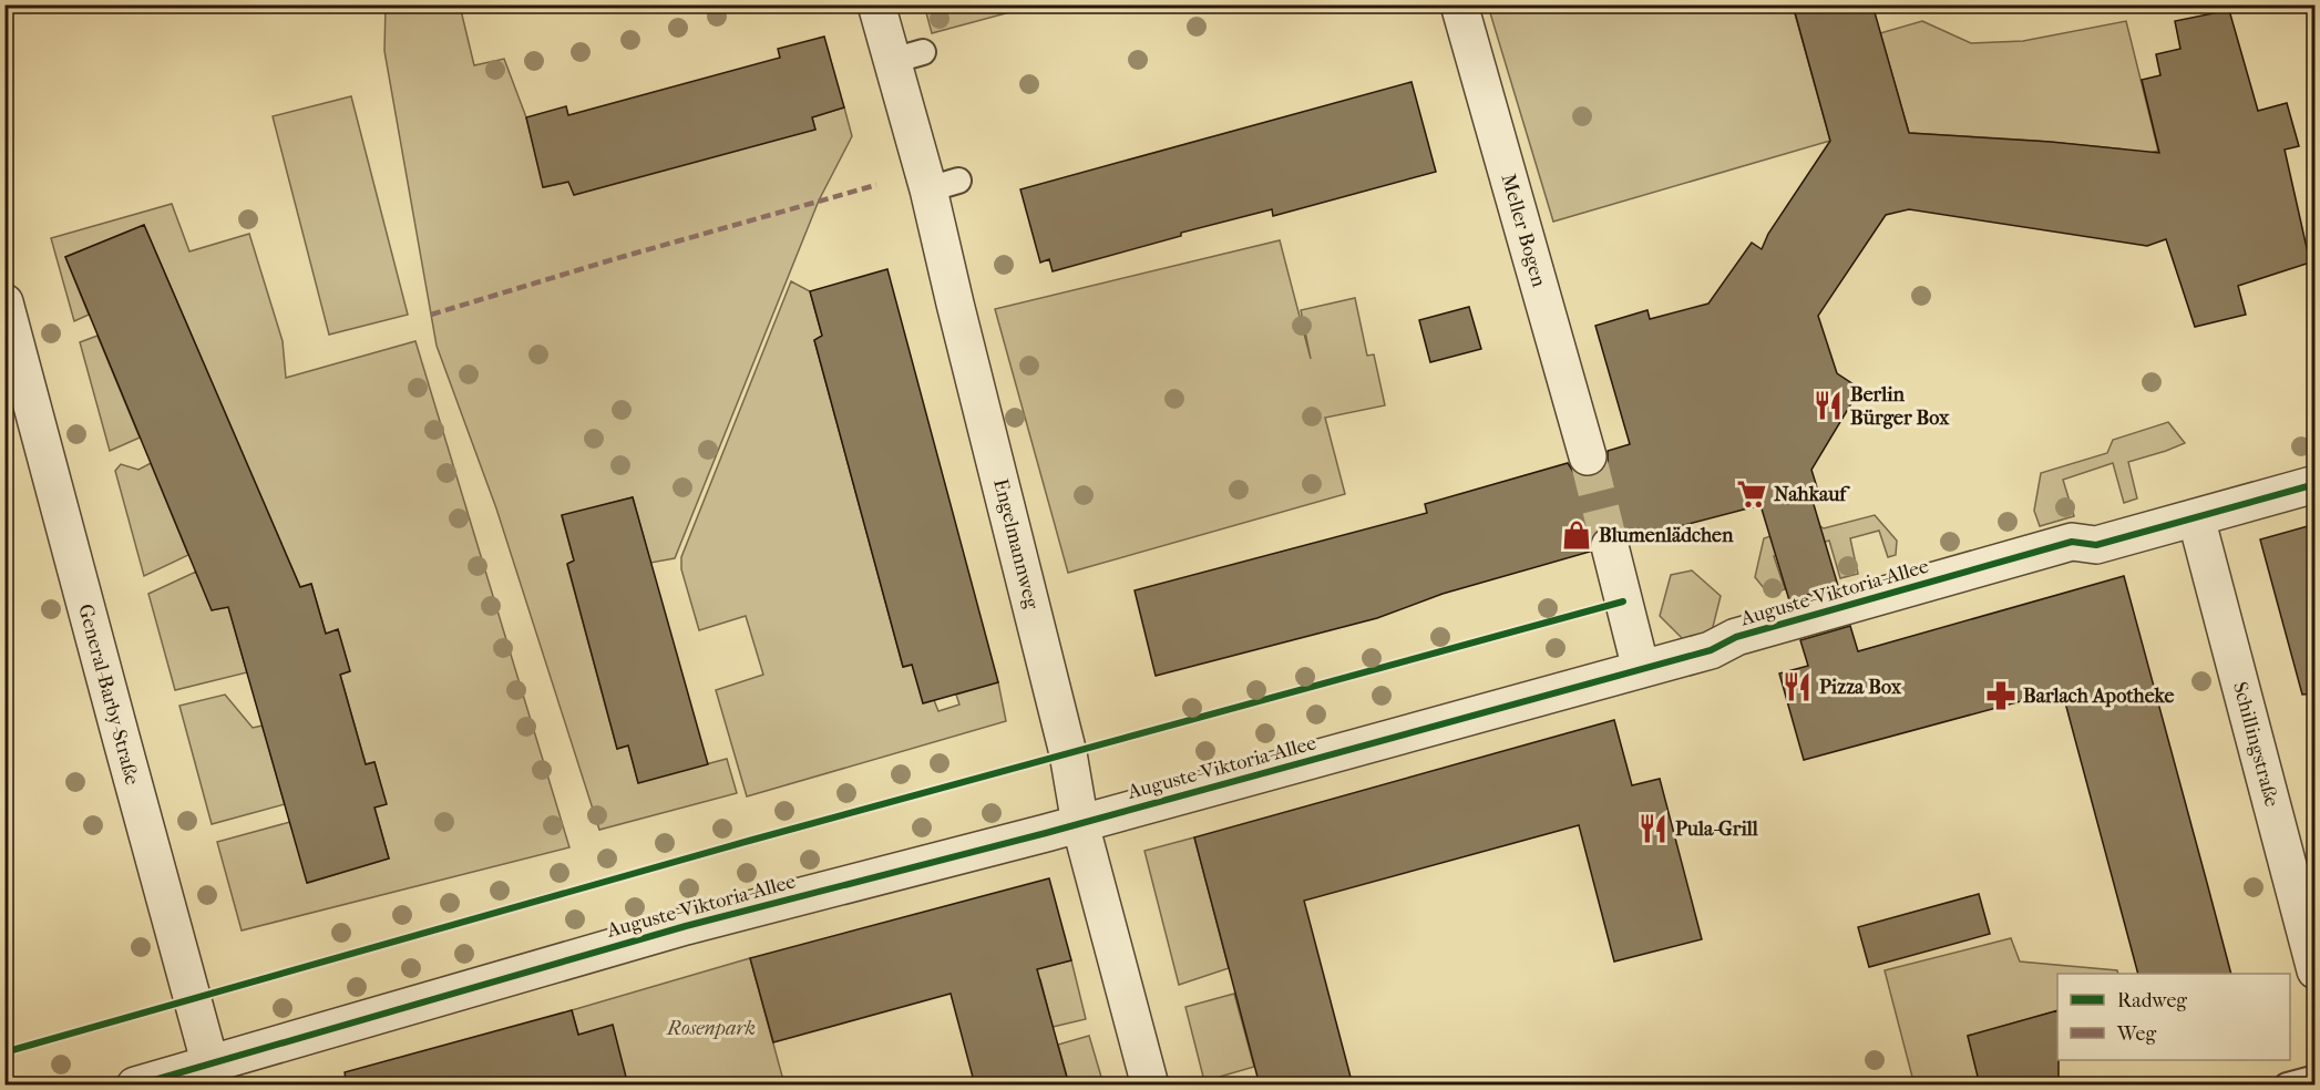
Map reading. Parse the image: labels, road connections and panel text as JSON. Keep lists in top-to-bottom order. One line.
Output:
{"streets":{"street":["Meller Bogen","Engelmannweg","Auguste-Viktoria-Allee","General-Barby-Straße","Schillingstraße"]},"crossings":[["Engelmannweg","Auguste-Viktoria-Allee"],["Auguste-Viktoria-Allee","General-Barby-Straße"],["Auguste-Viktoria-Allee","Schillingstraße"]],"parks":["Rosenpark"],"places":{"restaurant":["Berlin Bürger Box","Pizza Box","Pula-Grill"],"supermarket":["Nahkauf"],"shop":["Blumenlädchen"],"pharmacy":["Barlach Apotheke"]},"legend":["Radweg","Weg"]}
